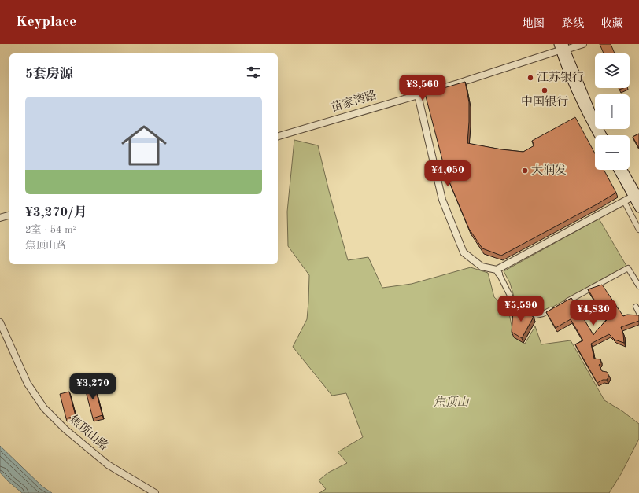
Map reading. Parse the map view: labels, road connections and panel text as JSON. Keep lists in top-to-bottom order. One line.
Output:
{"streets":{"street":["苗家湾路","焦顶山路"]},"parks":["焦顶山"],"places":["江苏银行","中国银行","大润发"],"page":{"header":"Keyplace","nav":["地图","路线","收藏"],"map_buttons":["+","−"],"heading":"5套房源","price":["¥3,560","¥4,050","¥5,590","¥4,830","¥3,270"],"list":[{"name":"¥3,270/月","note":"2室 · 54 m² · 焦顶山路"}]}}
